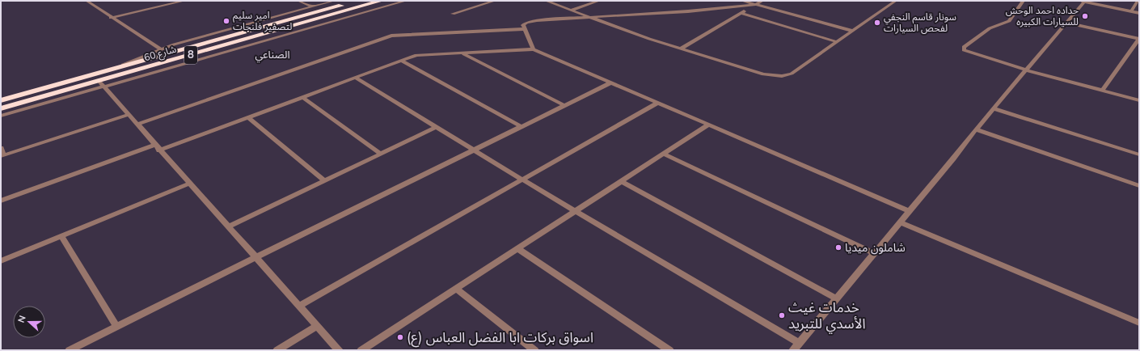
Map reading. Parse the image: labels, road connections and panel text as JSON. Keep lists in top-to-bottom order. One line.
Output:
{"streets":{"highway":["شارع 60","8"]},"districts":["الصناعي"],"places":["حداده احمد الوحش للسيارات الكبيره","امير سليم لتصفير فلنجات","سونار قاسم النجفي لفحص السيارات","شاملون ميديا","خدمات غيث الأسدي للتبريد","اسواق بركات ابا الفضل العباس (ع)"],"north":"left"}
